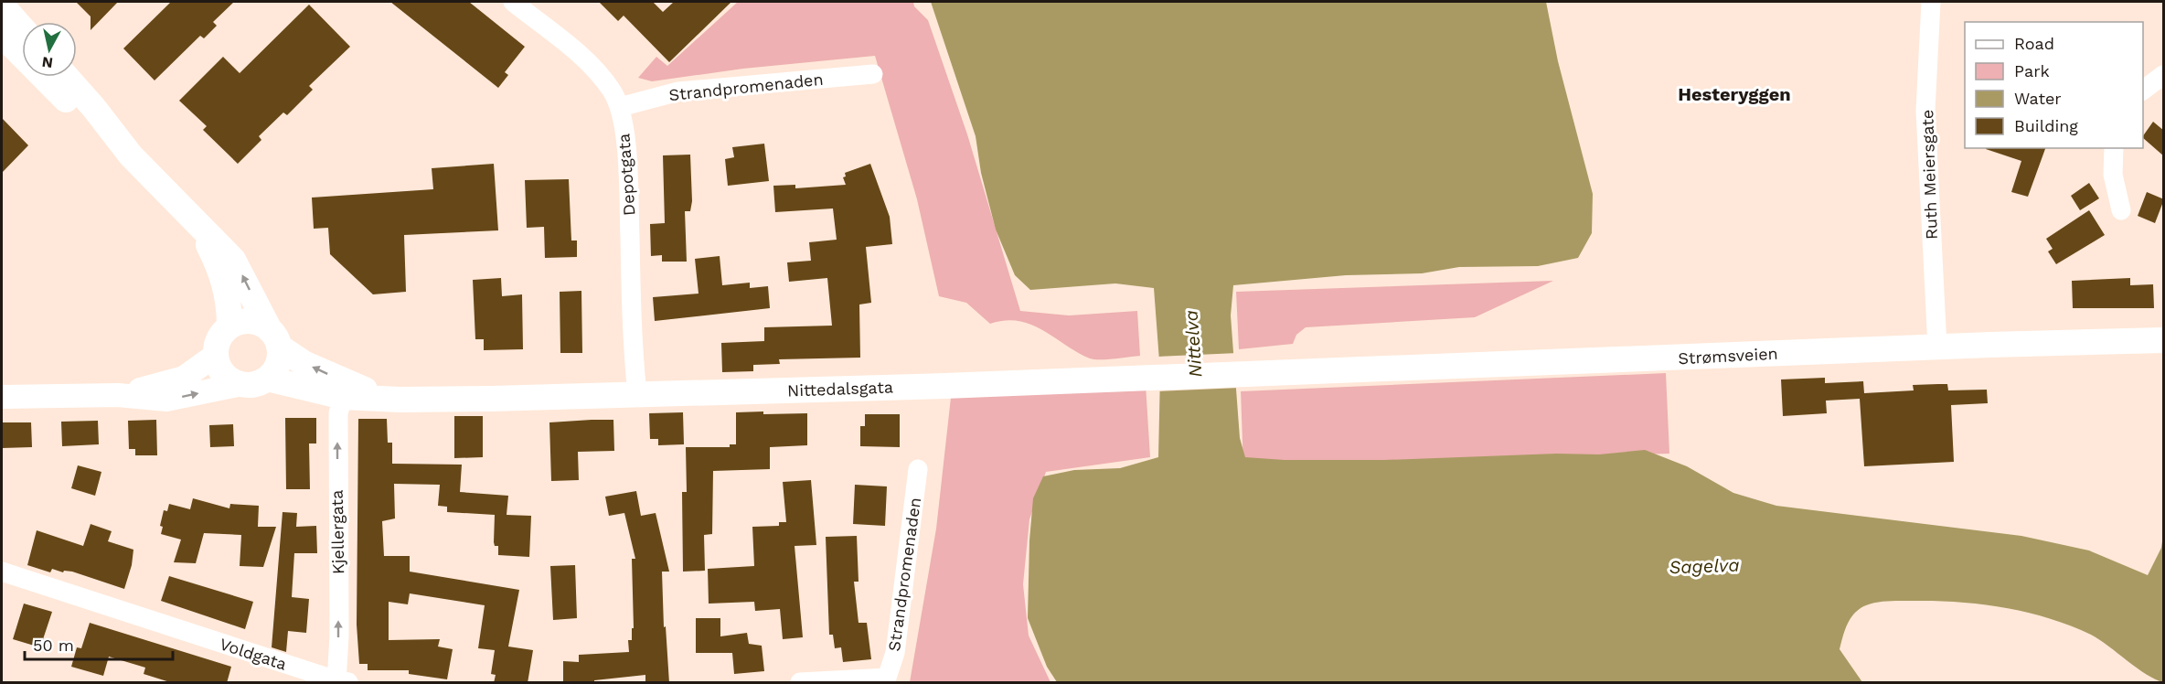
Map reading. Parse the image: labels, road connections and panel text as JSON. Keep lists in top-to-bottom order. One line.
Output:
{"streets":{"main road":["Strømsveien","Nittedalsgata"],"street":["Strandpromenaden","Depotgata","Ruth Meiersgate","Kjellergata","Voldgata"]},"crossings":[["Strandpromenaden","Depotgata"],["Depotgata","Nittedalsgata"],["Ruth Meiersgate","Strømsveien"],["Strømsveien","Nittedalsgata"],["Nittedalsgata","Kjellergata"],["Kjellergata","Voldgata"]],"one_way":["Kjellergata"],"districts":["Hesteryggen"],"water":["Nittelva","Sagelva"],"legend":["Road","Park","Water","Building"],"scale_bar":"50 m","north":"bottom"}
